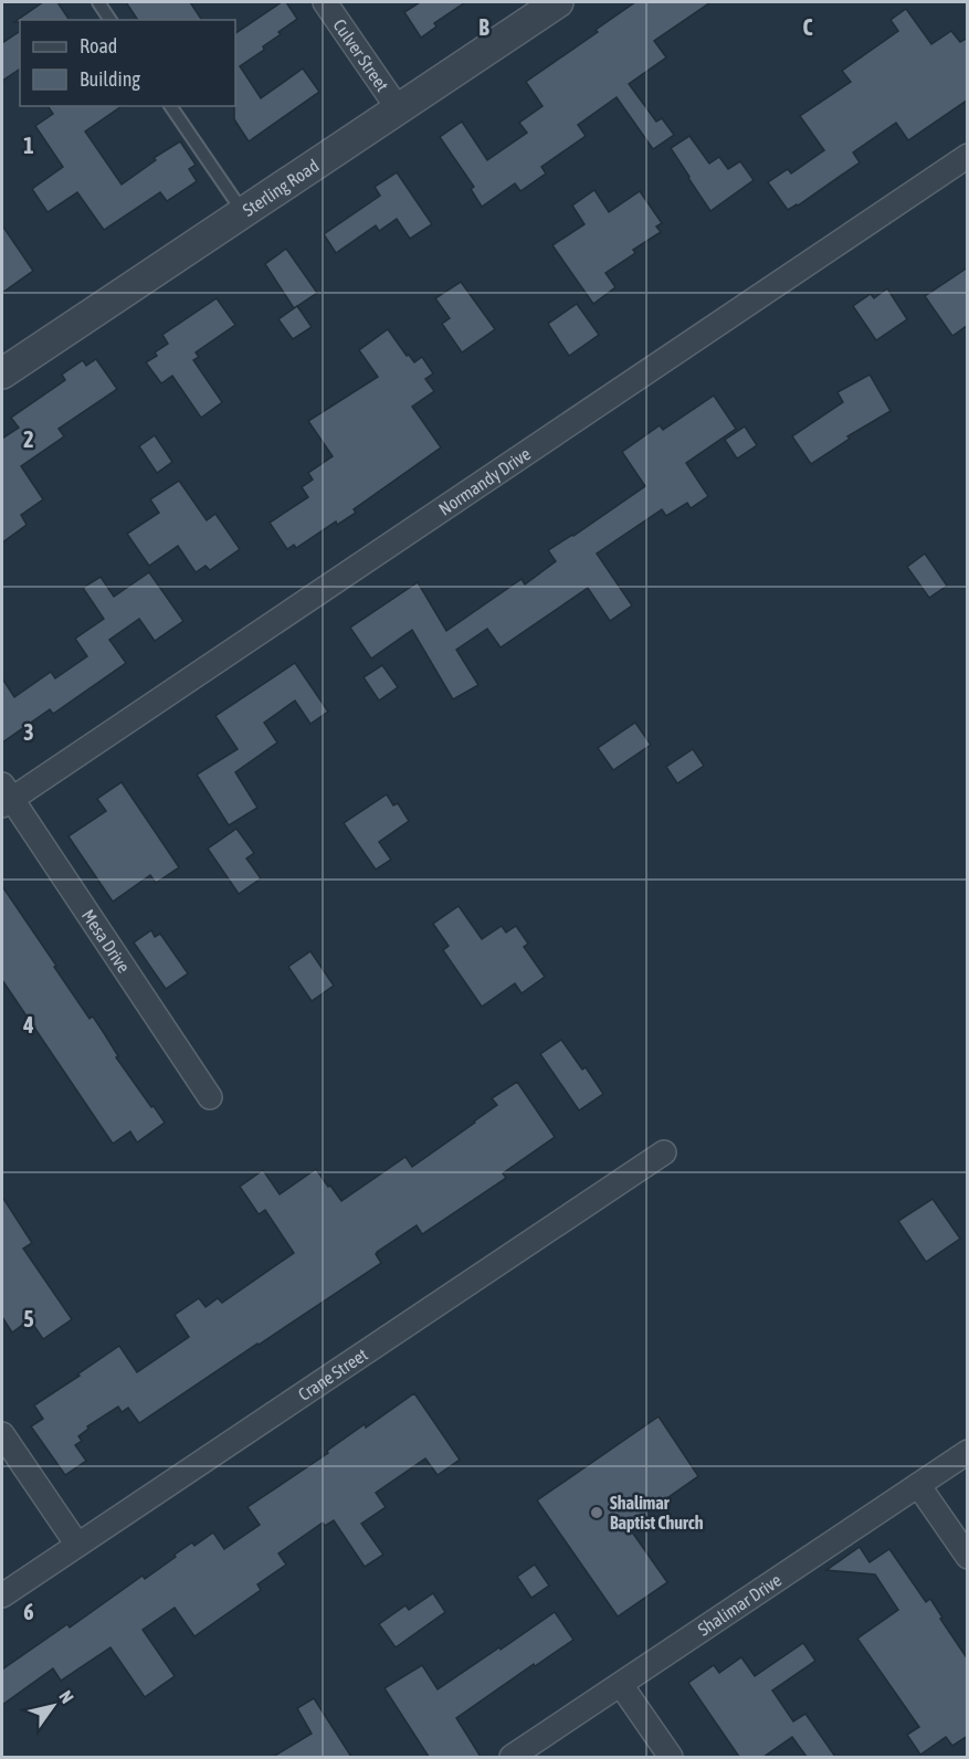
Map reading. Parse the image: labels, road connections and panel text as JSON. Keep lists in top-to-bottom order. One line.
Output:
{"streets":{"street":["Culver Street","Sterling Road","Normandy Drive","Mesa Drive","Crane Street","Shalimar Drive"]},"crossings":[["Culver Street","Sterling Road"],["Normandy Drive","Mesa Drive"]],"places":["Shalimar Baptist Church"],"legend":["Road","Building"],"north":"top right","grid":{"columns":["B","C"],"rows":["1","2","3","4","5","6"]}}
